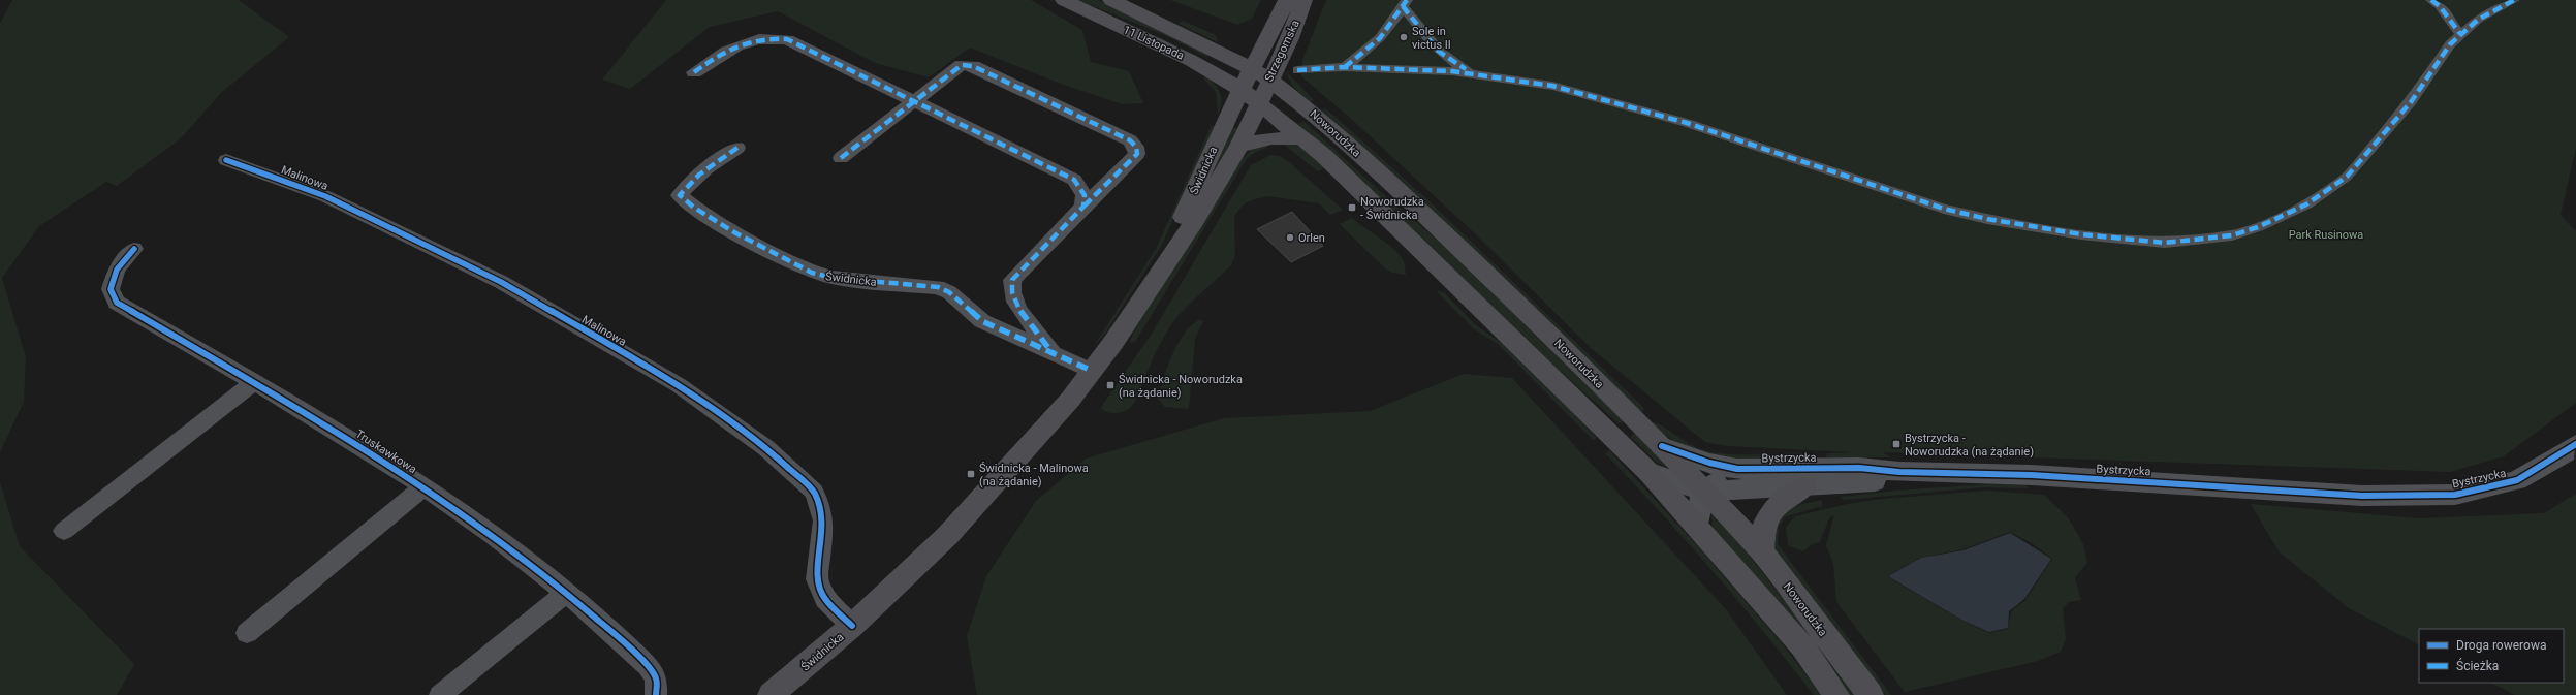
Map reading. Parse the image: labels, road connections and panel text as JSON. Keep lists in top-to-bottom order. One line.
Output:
{"streets":{"main road":["11 Listopada","Strzegomska","Noworudzka","Świdnicka"],"street":["Malinowa","Truskawkowa","Bystrzycka"]},"crossings":[["11 Listopada","Strzegomska"],["11 Listopada","Noworudzka"],["11 Listopada","Świdnicka"],["Strzegomska","Noworudzka"],["Strzegomska","Świdnicka"],["Noworudzka","Świdnicka"],["Noworudzka","Bystrzycka"],["Świdnicka","Malinowa"]],"parks":["Park Rusinowa"],"places":{"other":["Sole in victus II","Orlen"],"transit":["Noworudzka - Świdnicka","Świdnicka - Noworudzka (na żądanie)","Bystrzycka - Noworudzka (na żądanie)","Świdnicka - Malinowa (na żądanie)"]},"legend":["Droga rowerowa","Ścieżka"]}
